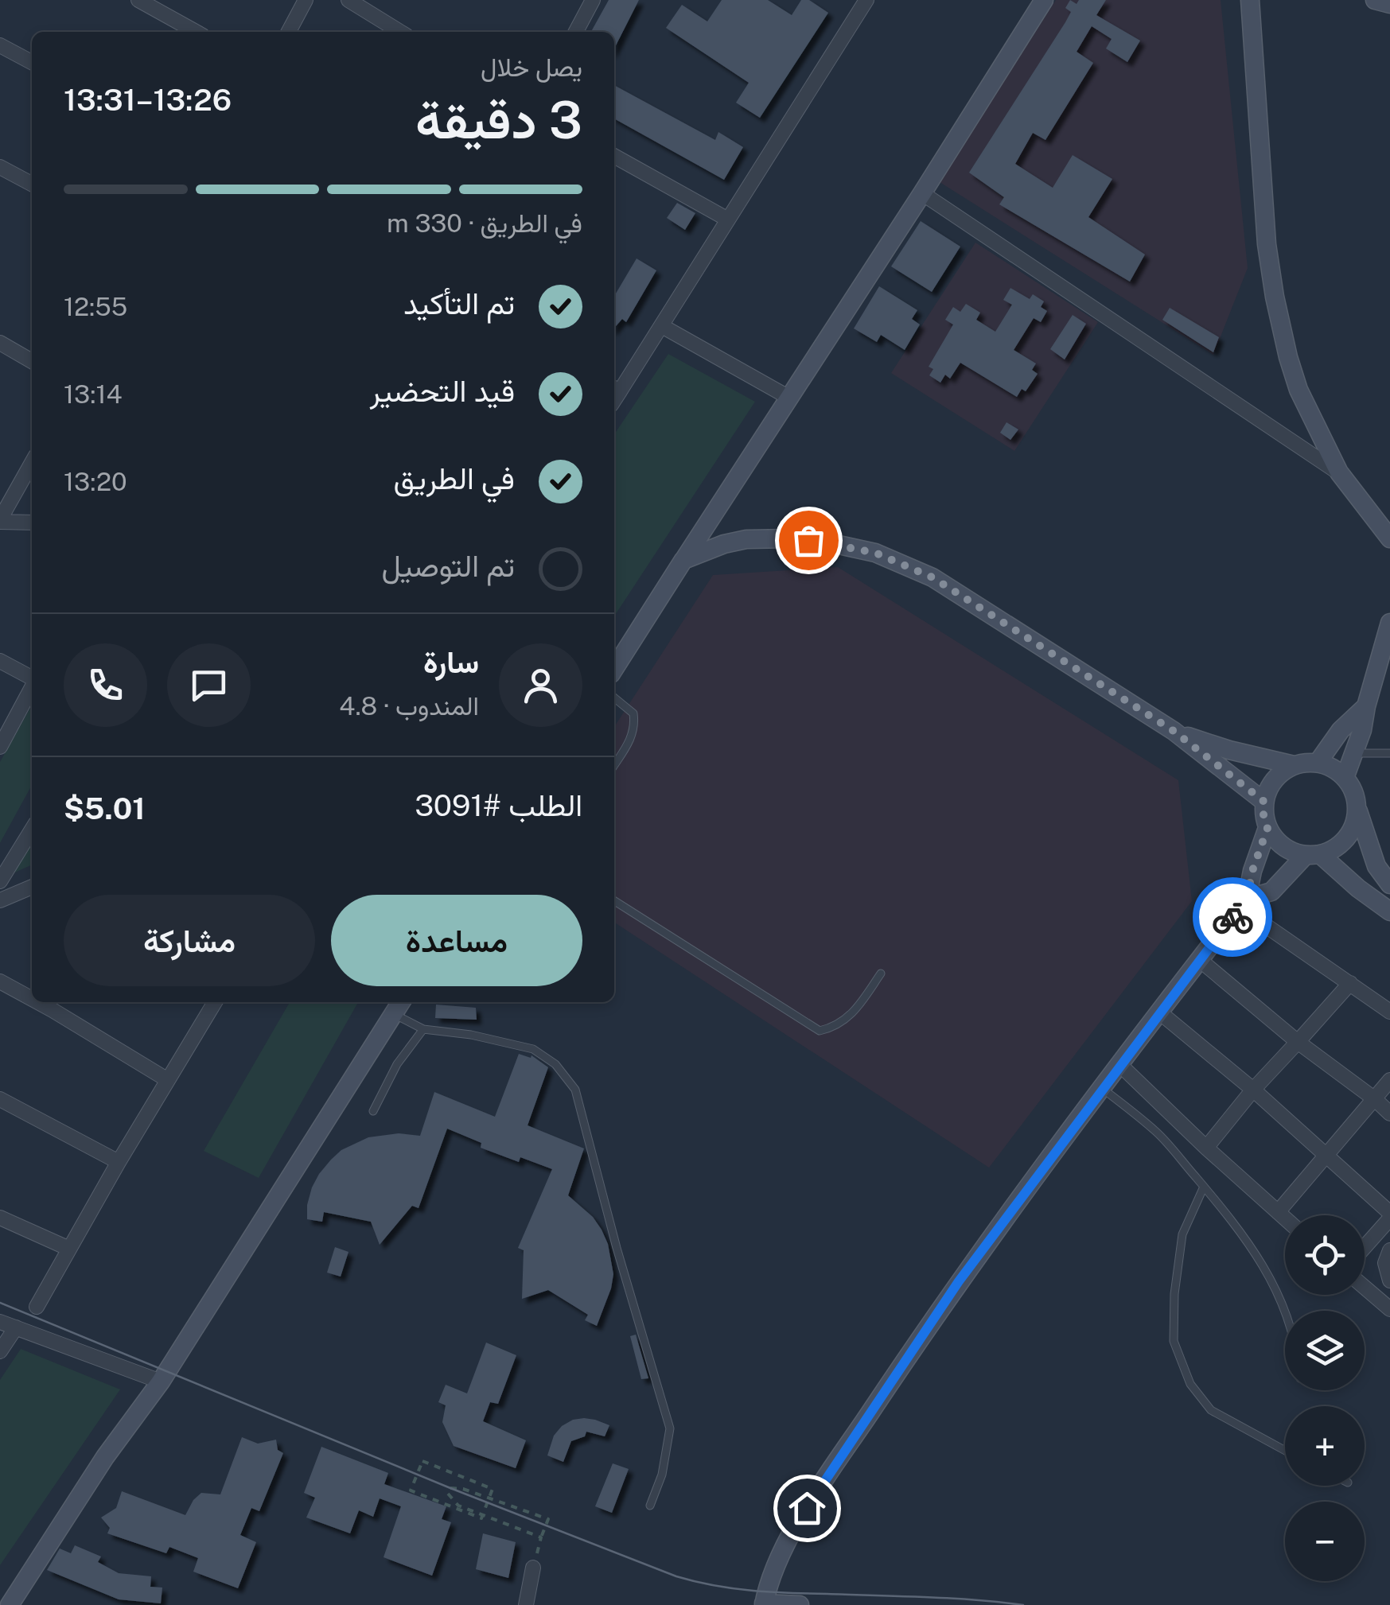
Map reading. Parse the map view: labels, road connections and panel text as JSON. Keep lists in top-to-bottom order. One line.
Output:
{"page":{"heading":["3 دقيقة","يصل خلال","13:26–13:31"],"panel":["سارة","المندوب · 4.8","الطلب #3091","$5.01"],"bar":"في الطريق · 330 m","list":[["تم التأكيد","12:55"],["قيد التحضير","13:14"],["في الطريق","13:20"],"تم التوصيل"],"buttons":["مساعدة","مشاركة"],"map_buttons":["+","−"]}}
